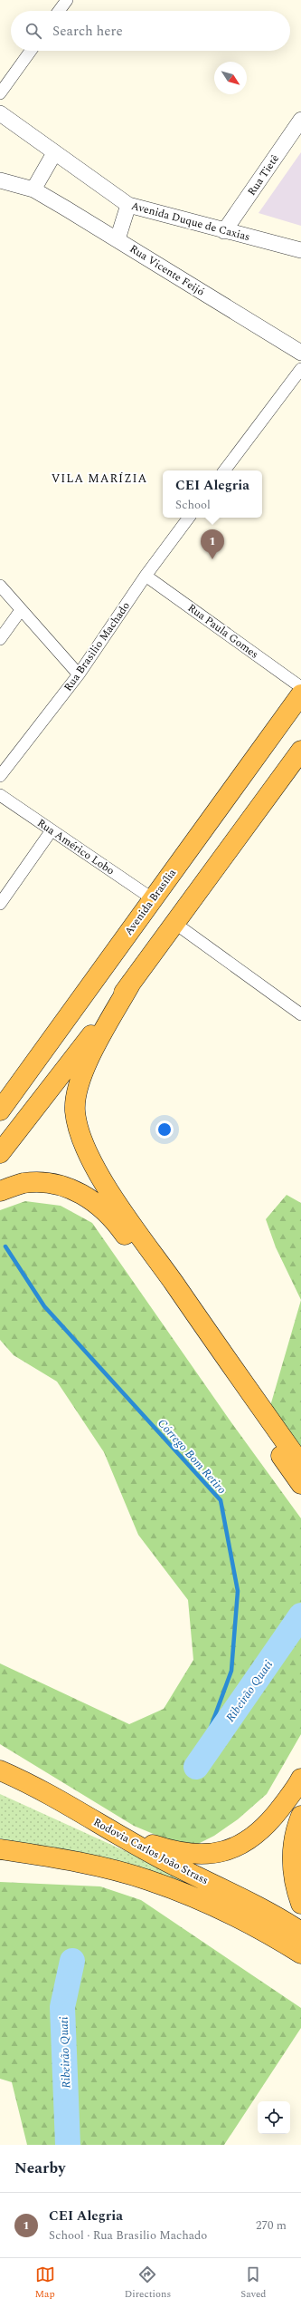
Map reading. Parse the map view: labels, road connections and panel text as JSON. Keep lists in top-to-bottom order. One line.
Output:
{"streets":{"highway":["Avenida Brasília","Rodovia Carlos João Strass"],"street":["Rua Tietê","Avenida Duque de Caxias","Rua Vicente Feijó","Rua Paula Gomes","Rua Brasilio Machado","Rua Américo Lobo"]},"crossings":[["Rua Tietê","Avenida Duque de Caxias"],["Rua Paula Gomes","Rua Brasilio Machado"],["Rua Américo Lobo","Avenida Brasília"]],"districts":["VILA MARÍZIA"],"water":["Córrego Bom Retiro","Ribeirão Quati"],"north":"bottom right","page":{"search":"Search here","popup":["CEI Alegria","School"],"pins":"1","heading":"Nearby","list":[{"mark":"1","name":"CEI Alegria","note":"School · Rua Brasilio Machado","value":"270 m"}],"nav":["Map","Directions","Saved"]}}
